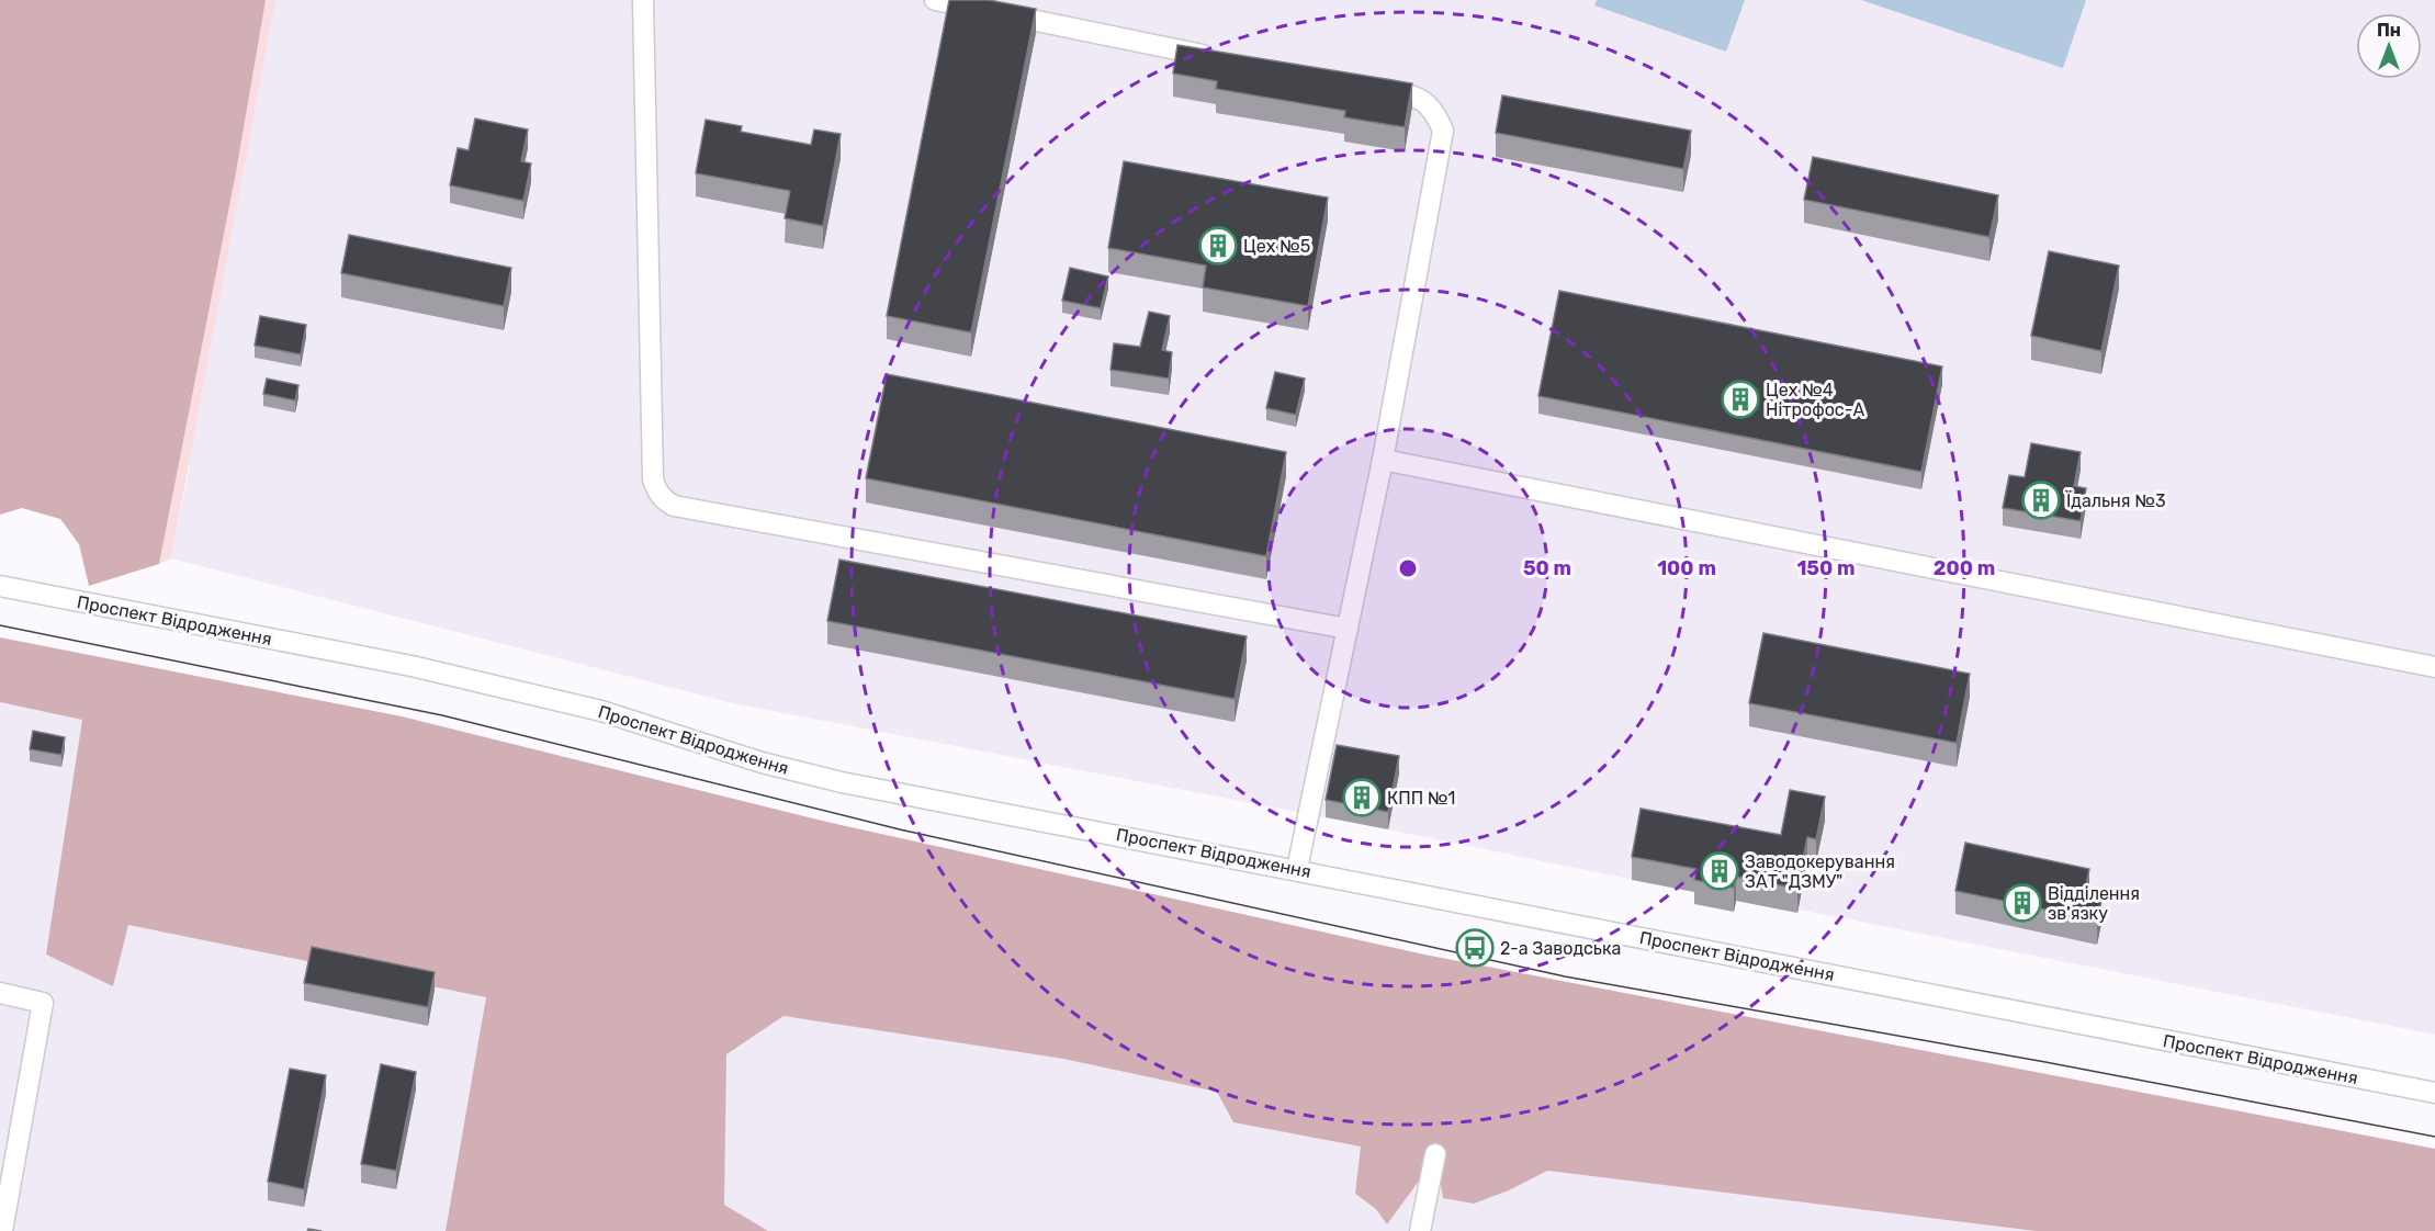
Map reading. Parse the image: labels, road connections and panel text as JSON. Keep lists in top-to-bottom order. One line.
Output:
{"streets":{"street":["Проспект Відродження"]},"places":{"building":["Цех №5","Цех №4 Нітрофос-А","Їдальня №3","КПП №1","Заводокерування ЗАТ \"ДЗМУ\"","Відділення зв'язку"],"bus stop":["2-а Заводська"]},"north":"top","rings":["50 m","100 m","150 m","200 m"]}
